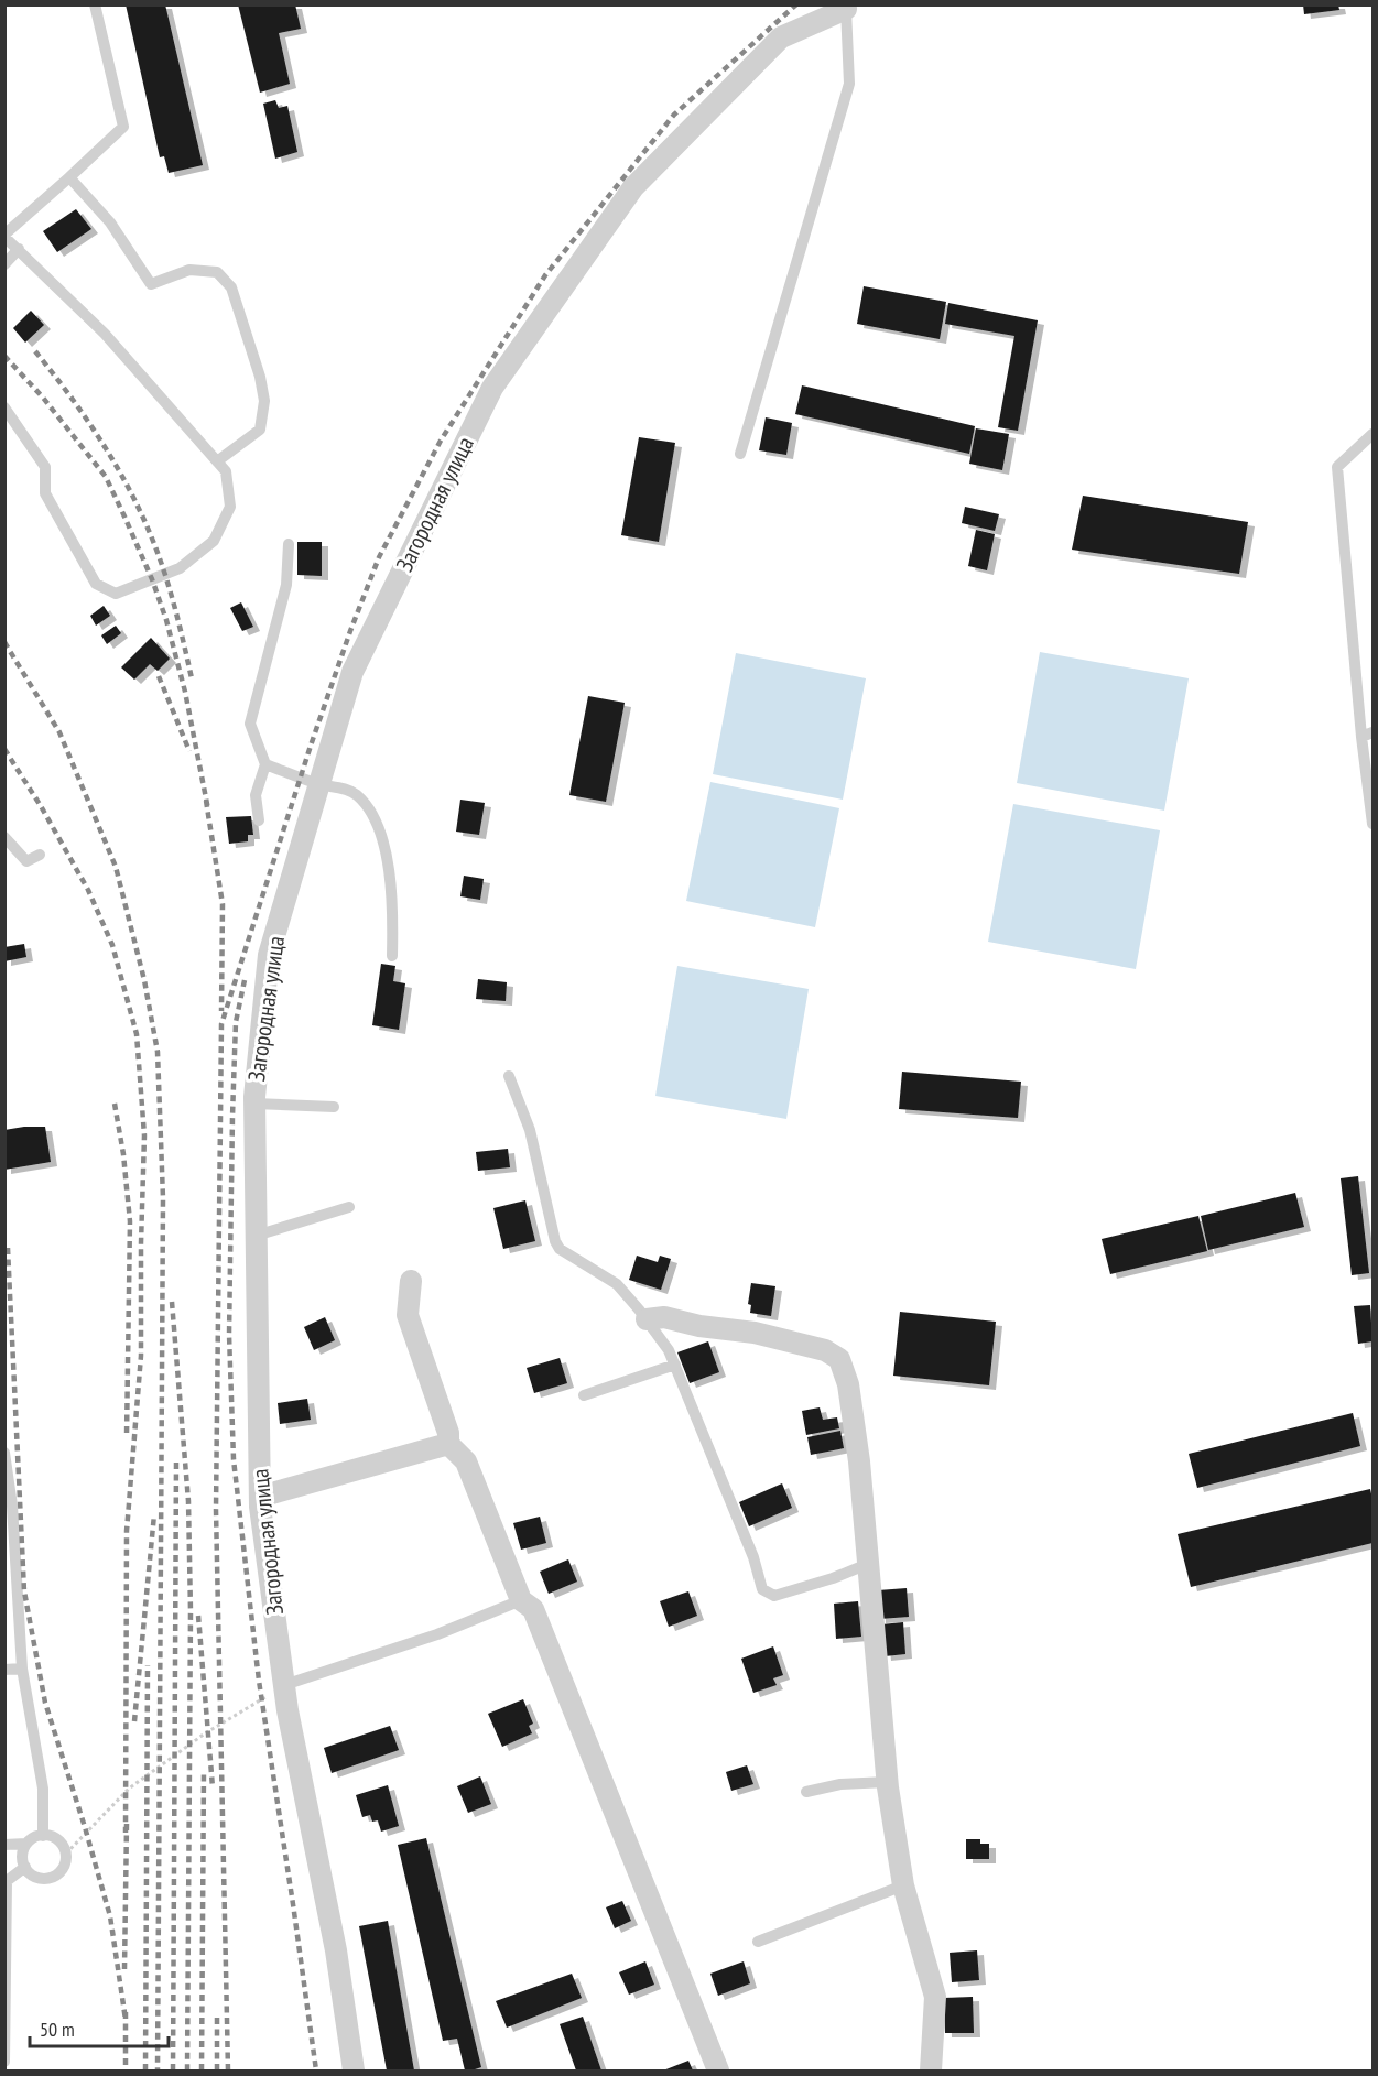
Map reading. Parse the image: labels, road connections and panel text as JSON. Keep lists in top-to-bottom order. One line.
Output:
{"streets":{"street":["Загородная улица"]},"scale_bar":"50 m"}
